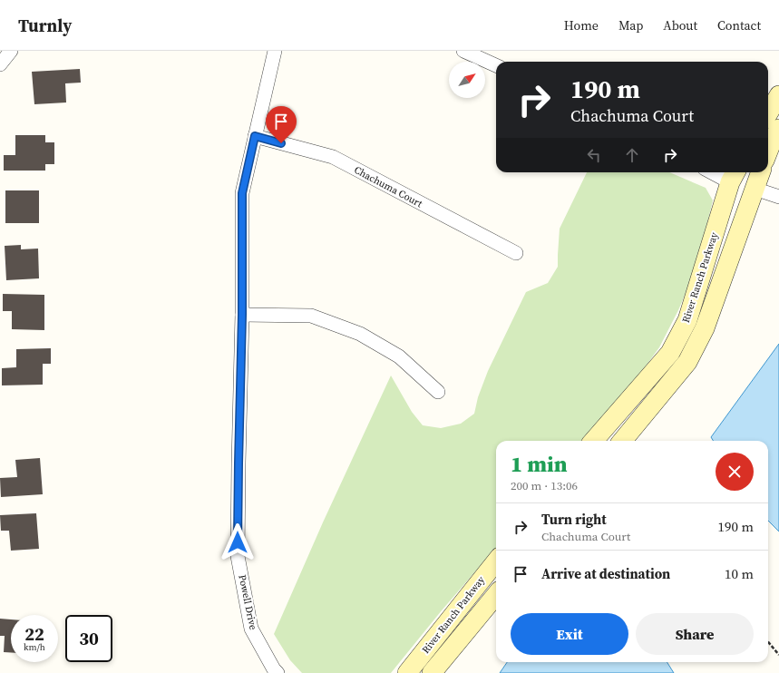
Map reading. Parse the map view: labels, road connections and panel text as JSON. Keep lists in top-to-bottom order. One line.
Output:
{"streets":{"street":["Chachuma Court","River Ranch Parkway","Powell Drive"]},"crossings":[["Chachuma Court","Powell Drive"]],"north":"top right","page":{"header":"Turnly","nav":["Home","Map","About","Contact"],"turn":["190 m","Chachuma Court"],"heading":["1 min","200 m · 13:06"],"list":[{"name":"Turn right","note":"Chachuma Court","value":"190 m"},{"name":"Arrive at destination","value":"10 m"}],"buttons":["Exit","Share"],"speed":"22 km/h","limit":"30"}}
